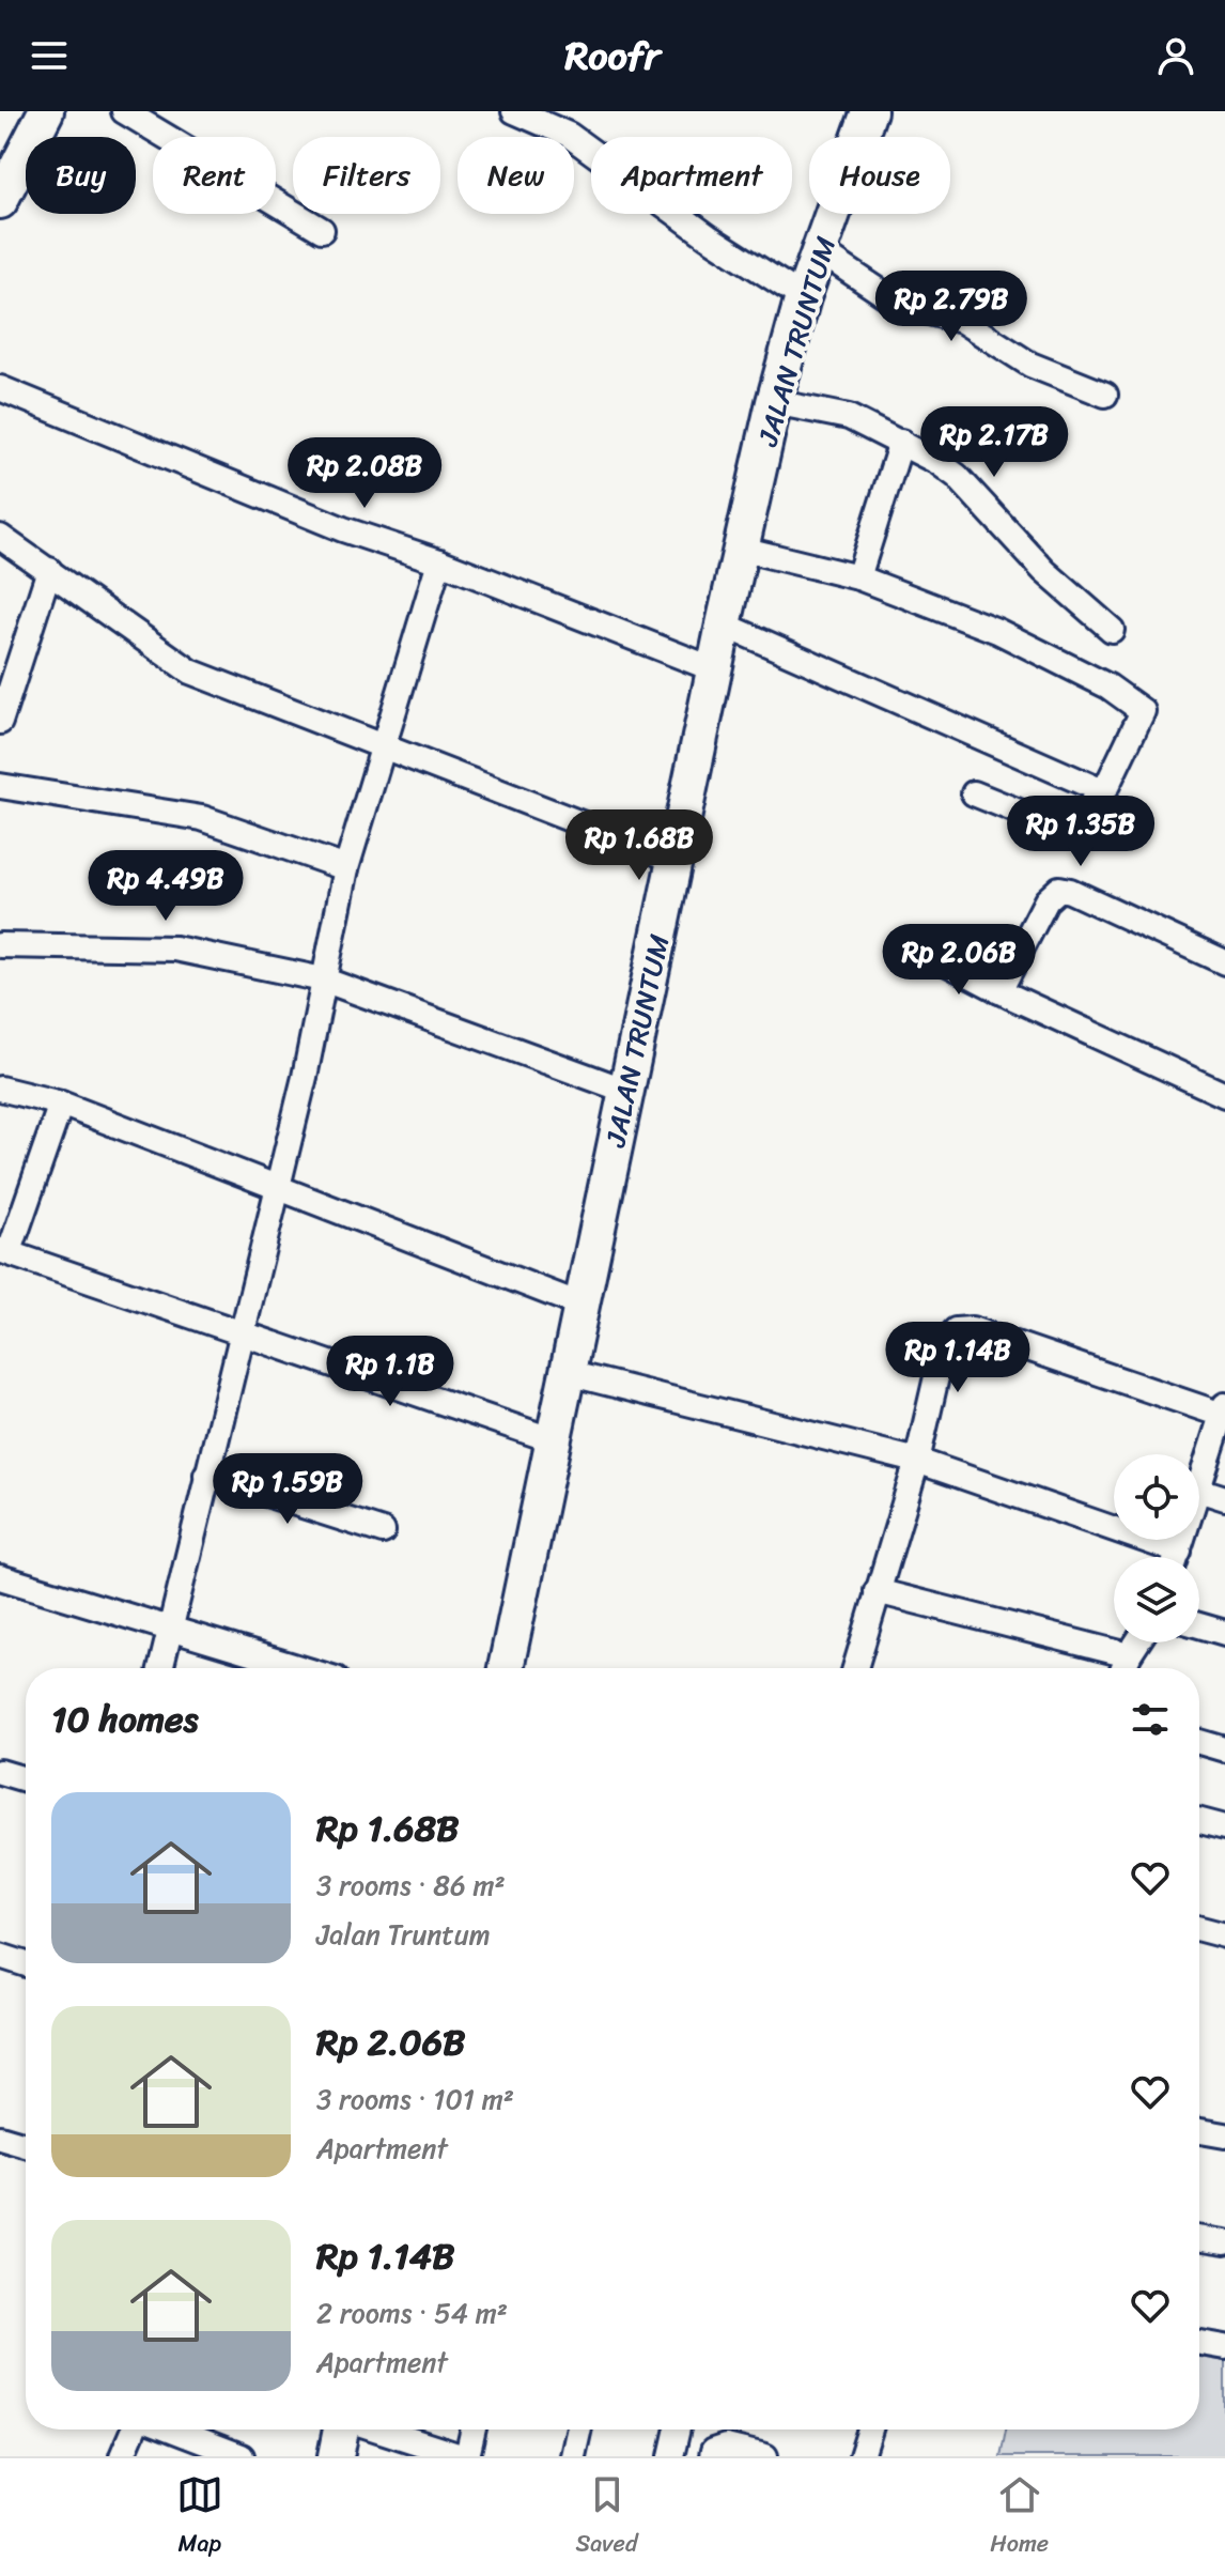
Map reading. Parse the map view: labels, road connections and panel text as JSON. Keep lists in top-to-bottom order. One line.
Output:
{"streets":{"street":["JALAN TRUNTUM"]},"page":{"header":"Roofr","chip":["Buy","Rent","Filters","New","Apartment","House"],"price":["Rp 2.79B","Rp 2.17B","Rp 2.08B","Rp 1.35B","Rp 1.68B","Rp 4.49B","Rp 2.06B","Rp 1.14B","Rp 1.1B","Rp 1.59B"],"heading":"10 homes","list":[{"name":"Rp 1.68B","note":"3 rooms · 86 m² · Jalan Truntum"},{"name":"Rp 2.06B","note":"3 rooms · 101 m² · Apartment"},{"name":"Rp 1.14B","note":"2 rooms · 54 m² · Apartment"}],"tabs":["Map","Saved","Home"]}}
